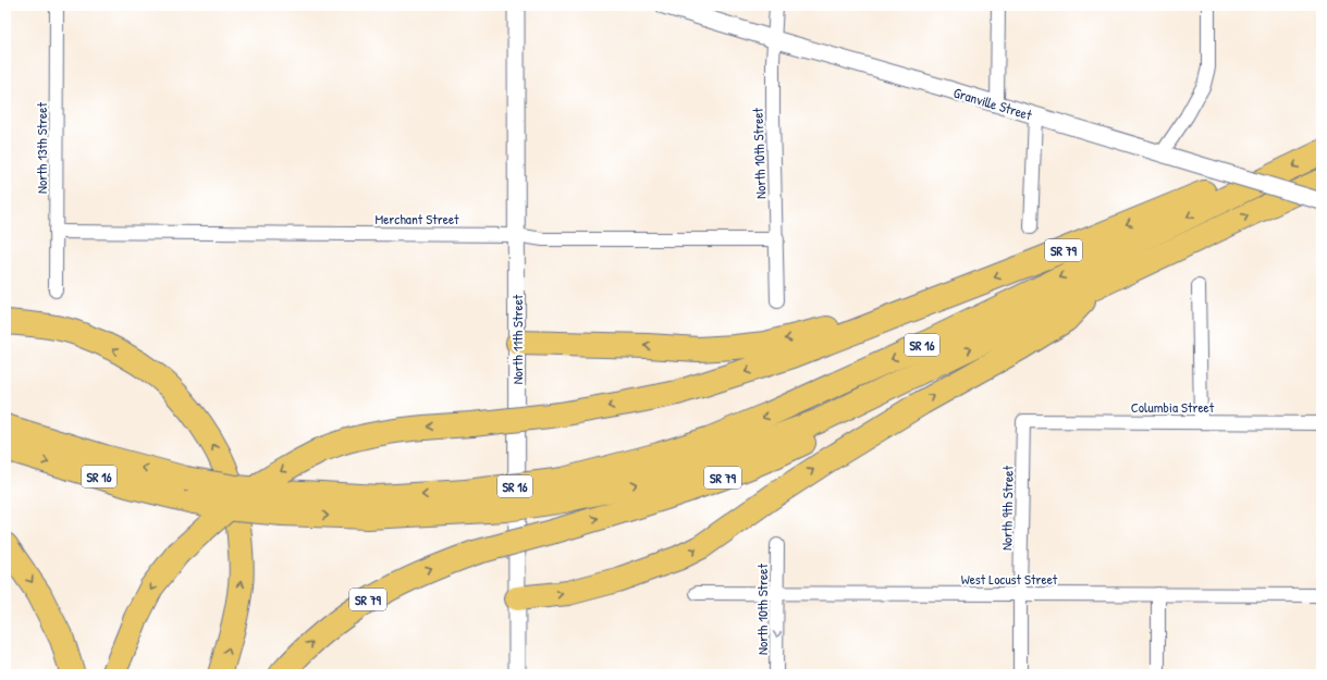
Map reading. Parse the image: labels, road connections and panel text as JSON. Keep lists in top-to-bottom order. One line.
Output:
{"streets":{"highway":["SR 79","SR 16"],"street":["Granville Street","North 13th Street","North 10th Street","Merchant Street","North 11th Street","Columbia Street","North 9th Street","West Locust Street"]},"crossings":[["Granville Street","North 10th Street"],["North 13th Street","Merchant Street"],["North 10th Street","Merchant Street"],["North 10th Street","West Locust Street"],["Merchant Street","North 11th Street"],["SR 79","SR 16"],["Columbia Street","North 9th Street"],["North 9th Street","West Locust Street"]]}
